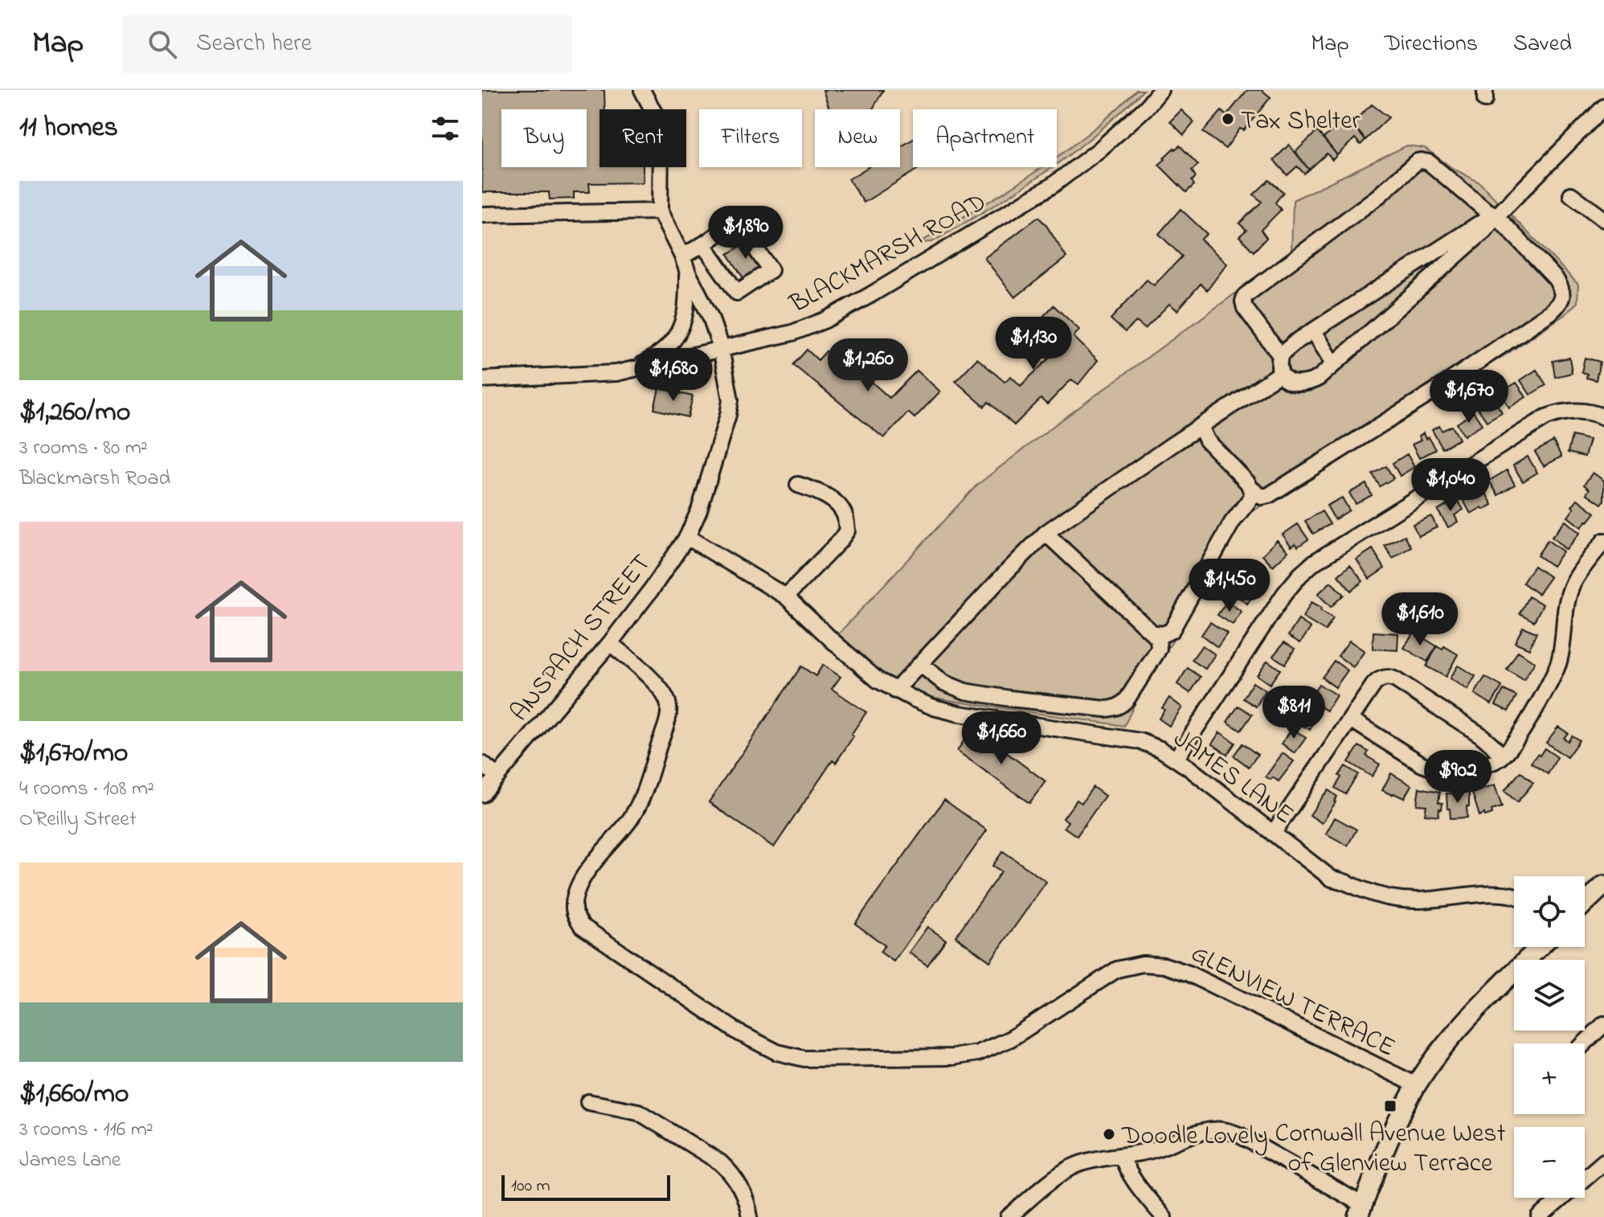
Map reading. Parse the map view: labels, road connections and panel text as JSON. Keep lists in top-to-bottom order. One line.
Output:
{"streets":{"street":["BLACKMARSH ROAD","ANSPACH STREET","JAMES LANE","GLENVIEW TERRACE"]},"crossings":[["BLACKMARSH ROAD","ANSPACH STREET"],["ANSPACH STREET","JAMES LANE"],["ANSPACH STREET","GLENVIEW TERRACE"]],"places":{"other":["Tax Shelter","Doodle Lovely"],"transit":["Cornwall Avenue West of Glenview Terrace"]},"scale_bar":"100 m","page":{"header":"Map","search":"Search here","nav":["Map","Directions","Saved"],"heading":"11 homes","chip":["Buy","Rent","Filters","New","Apartment"],"list":[{"name":"$1,260/mo","note":"3 rooms · 80 m² · Blackmarsh Road"},{"name":"$1,670/mo","note":"4 rooms · 108 m² · O'Reilly Street"},{"name":"$1,660/mo","note":"3 rooms · 116 m² · James Lane"}],"price":["$1,890","$1,130","$1,260","$1,680","$1,670","$1,040","$1,450","$1,610","$811","$1,660","$902"],"map_buttons":["+","−"],"scale":"100 m"}}
